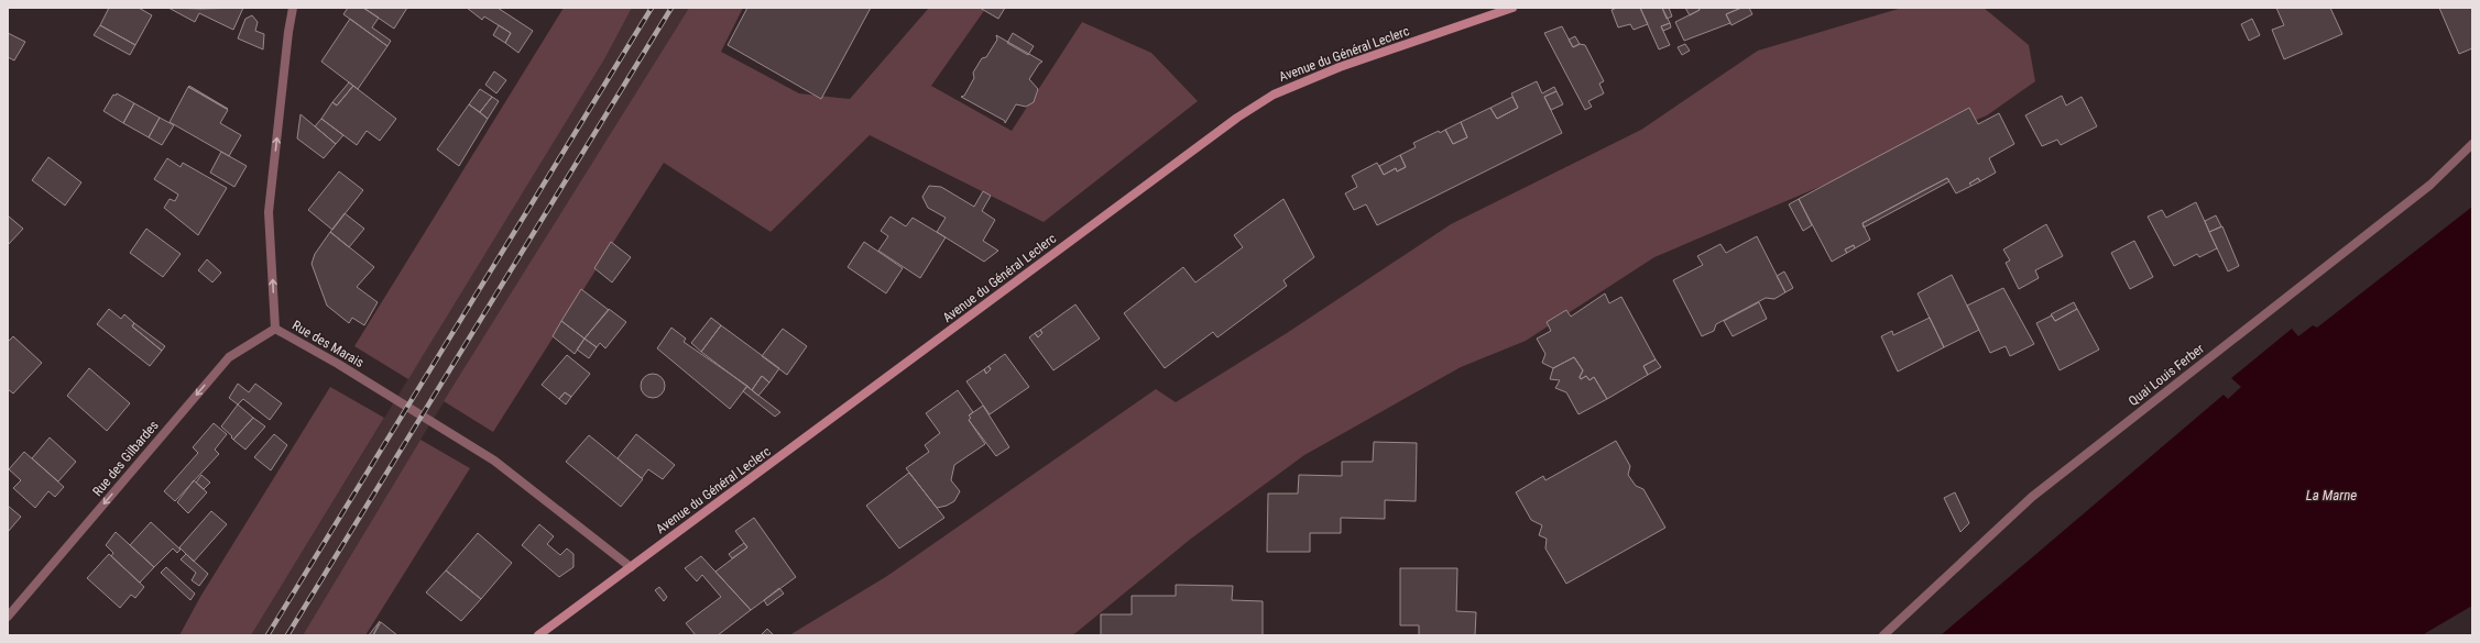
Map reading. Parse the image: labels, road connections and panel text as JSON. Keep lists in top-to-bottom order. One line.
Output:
{"streets":{"main road":["Avenue du Général Leclerc"],"street":["Rue des Marais","Quai Louis Ferber","Rue des Gilbardes"]},"crossings":[["Avenue du Général Leclerc","Rue des Marais"],["Rue des Marais","Rue des Gilbardes"]],"one_way":["Rue des Marais","Rue des Gilbardes"],"water":["La Marne"]}
